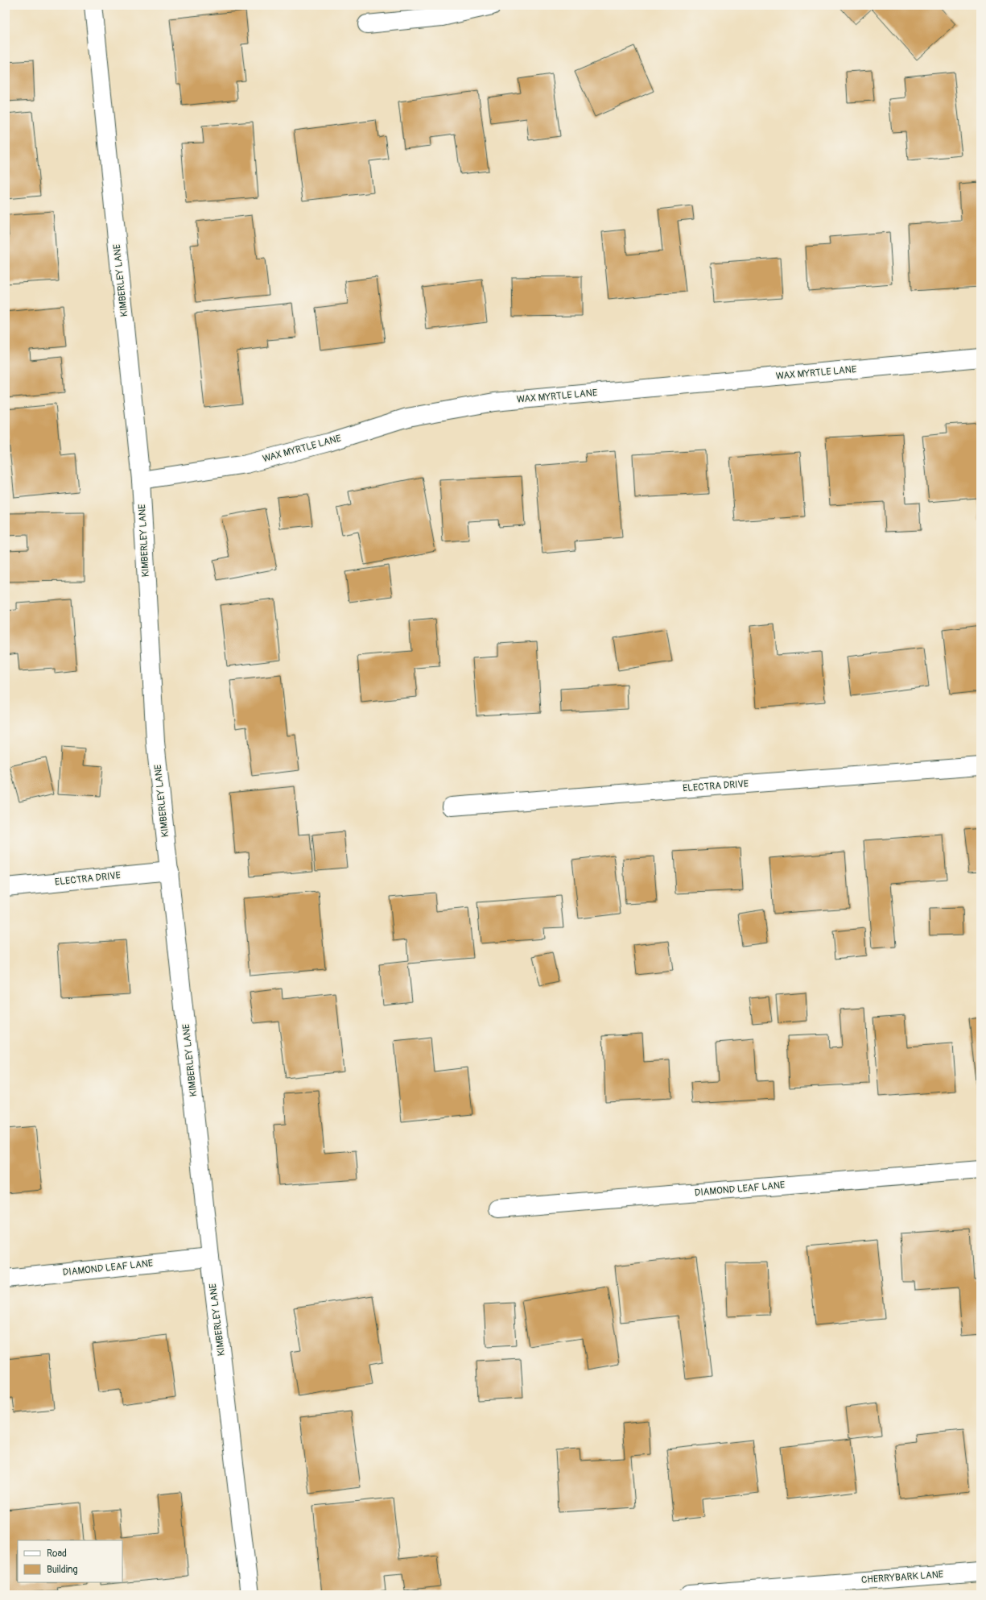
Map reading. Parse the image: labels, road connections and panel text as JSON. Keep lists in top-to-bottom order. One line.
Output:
{"streets":{"street":["KIMBERLEY LANE","WAX MYRTLE LANE","ELECTRA DRIVE","DIAMOND LEAF LANE","CHERRYBARK LANE"]},"crossings":[["KIMBERLEY LANE","WAX MYRTLE LANE"],["KIMBERLEY LANE","ELECTRA DRIVE"],["KIMBERLEY LANE","DIAMOND LEAF LANE"]],"legend":["Road","Building"]}
